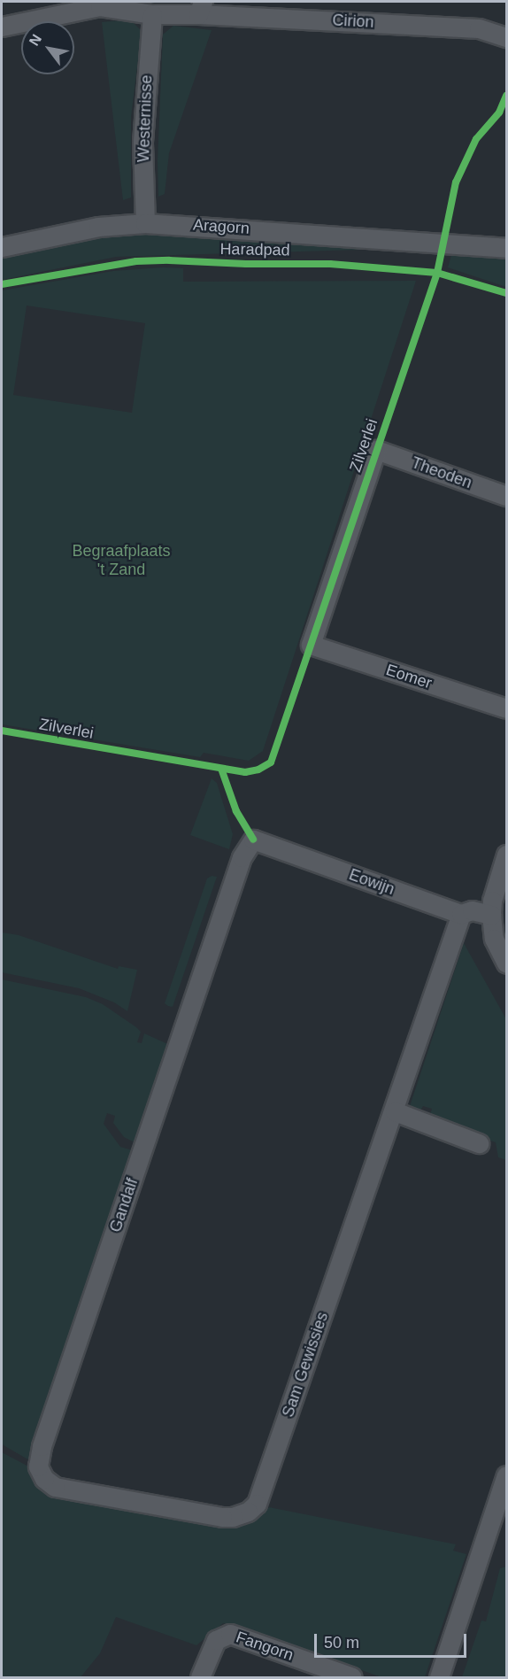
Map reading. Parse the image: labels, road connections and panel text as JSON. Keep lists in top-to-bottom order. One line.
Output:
{"streets":{"street":["Cirion","Westernisse","Aragorn","Zilverlei","Theoden","Eomer","Eowijn","Gandalf","Sam Gewissies","Fangorn"],"cycle path":["Haradpad"]},"crossings":[["Westernisse","Aragorn"],["Zilverlei","Theoden"],["Zilverlei","Eomer"],["Eowijn","Gandalf"],["Eowijn","Sam Gewissies"],["Gandalf","Sam Gewissies"]],"parks":["Begraafplaats 't Zand"],"scale_bar":"50 m","north":"top left"}
